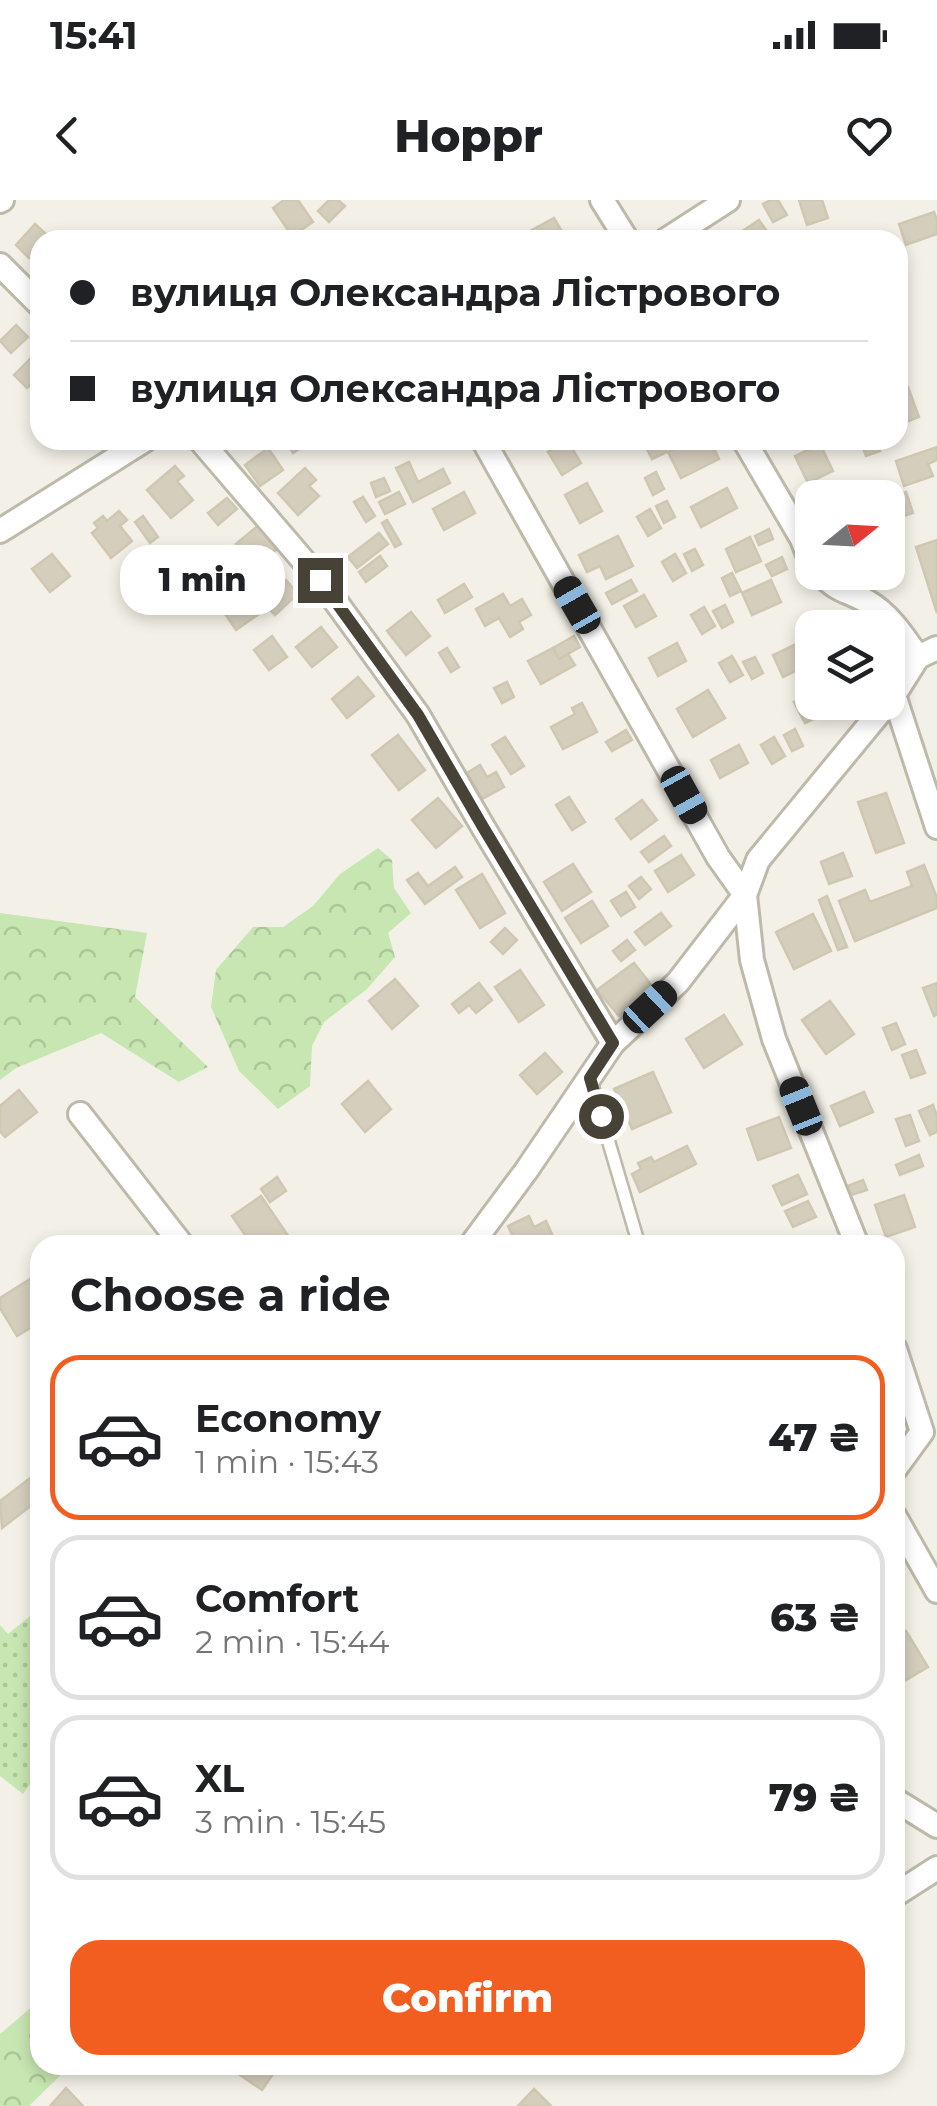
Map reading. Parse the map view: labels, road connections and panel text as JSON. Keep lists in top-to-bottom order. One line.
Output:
{"north":"right","page":{"status":"15:41","header":"Hoppr","banner":["вулиця Олександра Лістрового","вулиця Олександра Лістрового"],"bubble":"1 min","heading":"Choose a ride","list":[{"name":"Economy","note":"1 min · 15:43","value":"47 ₴"},{"name":"Comfort","note":"2 min · 15:44","value":"63 ₴"},{"name":"XL","note":"3 min · 15:45","value":"79 ₴"}],"buttons":"Confirm"}}
